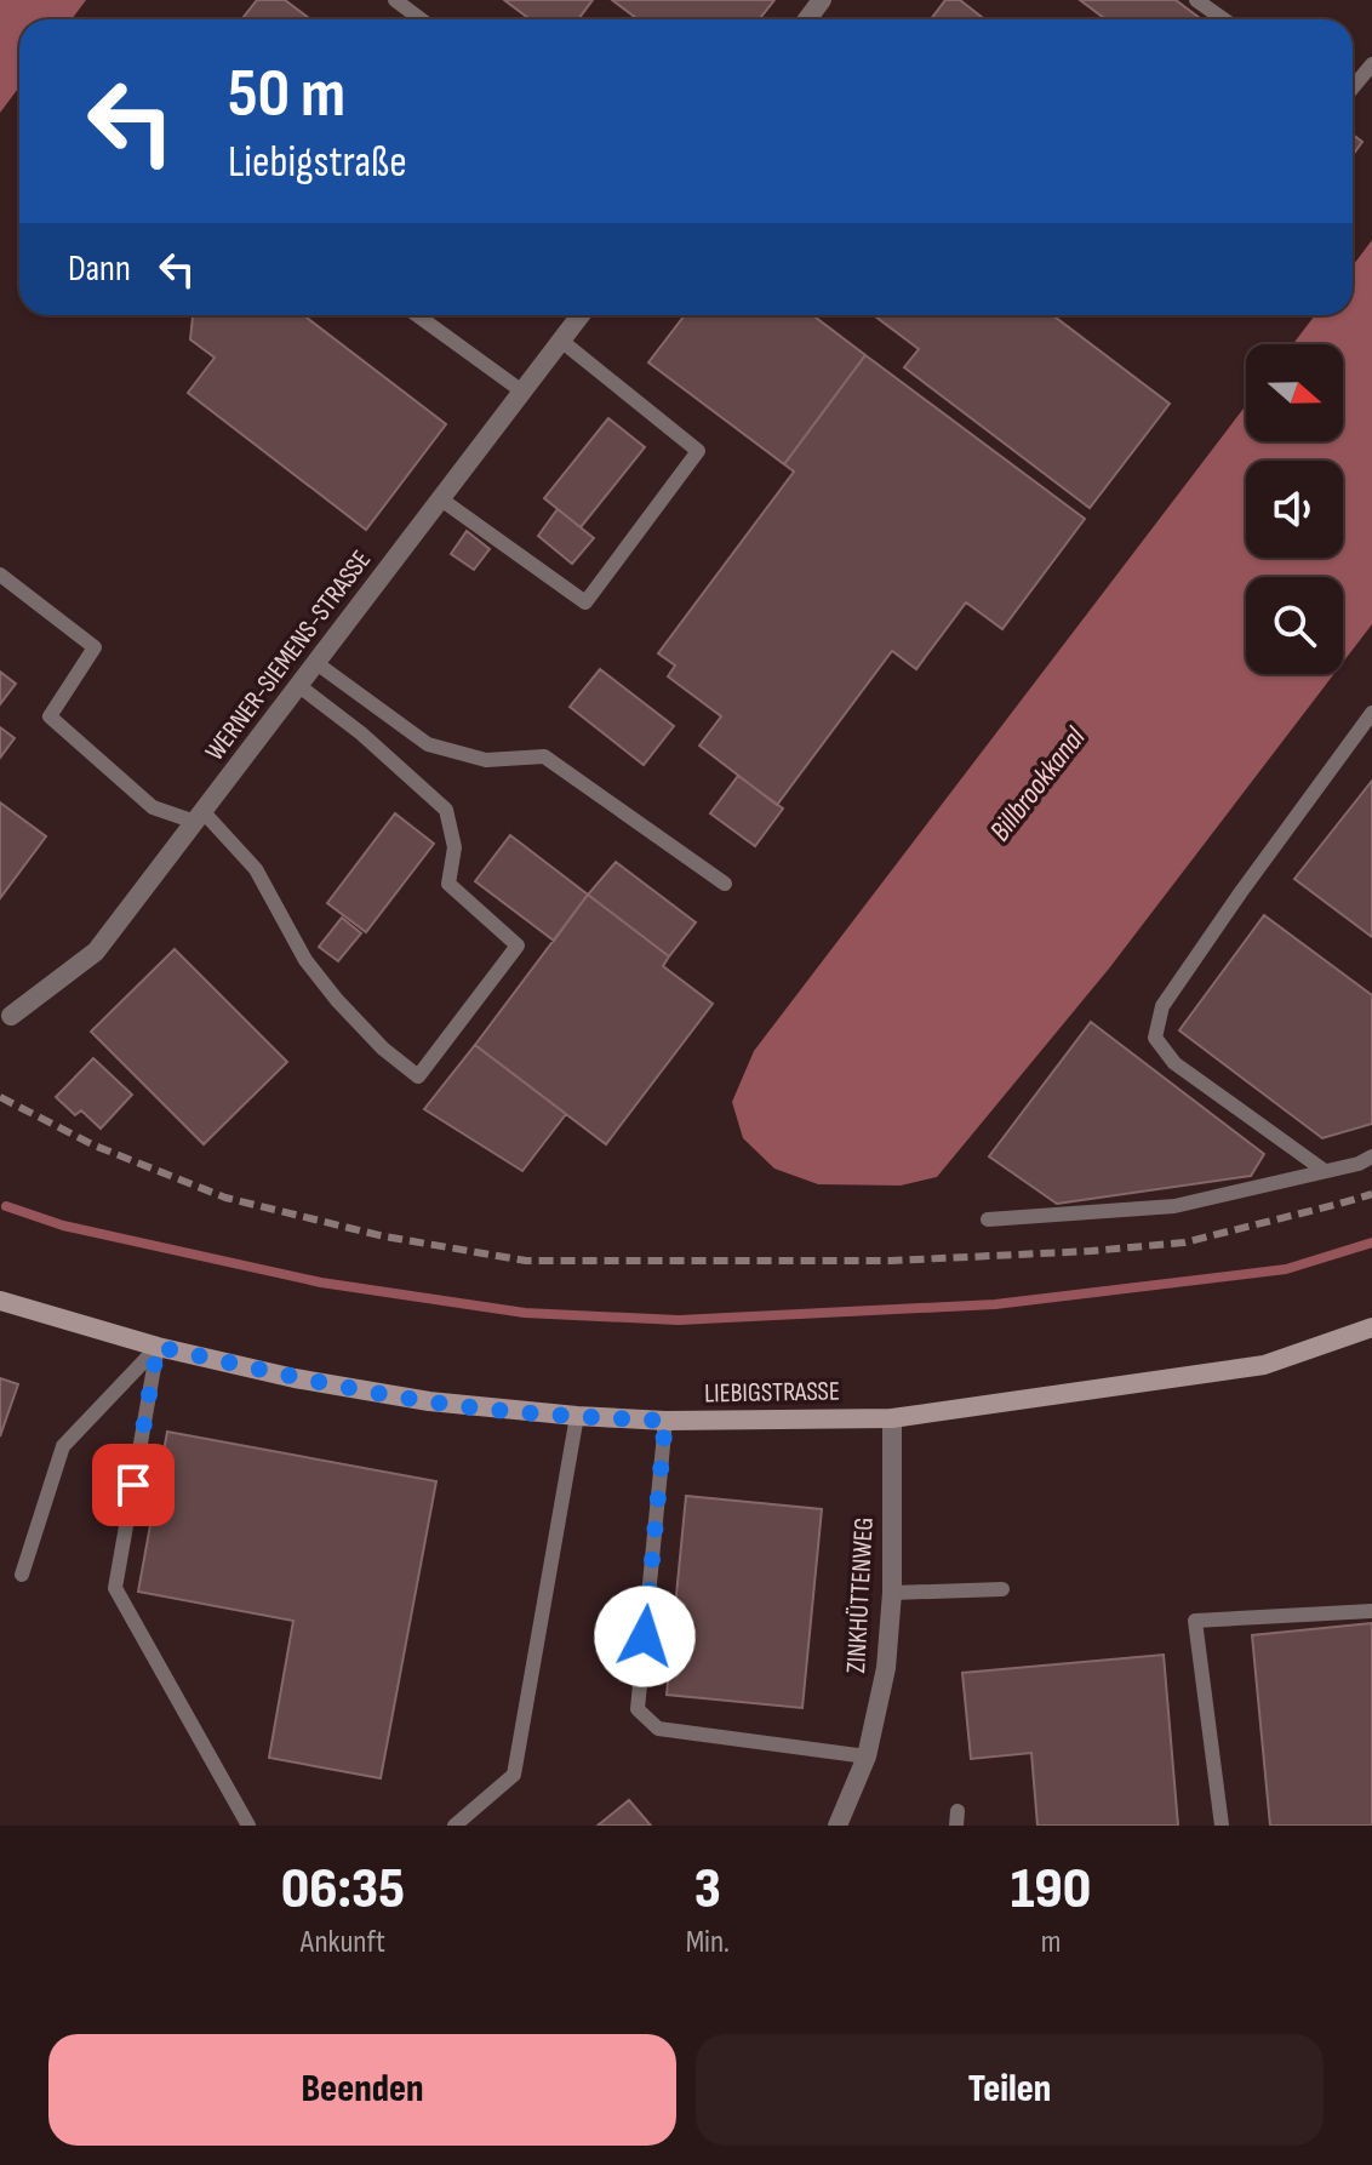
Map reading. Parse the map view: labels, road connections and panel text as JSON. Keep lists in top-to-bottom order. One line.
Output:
{"streets":{"main road":["LIEBIGSTRASSE"],"street":["WERNER-SIEMENS-STRASSE","ZINKHÜTTENWEG"]},"crossings":[["LIEBIGSTRASSE","ZINKHÜTTENWEG"]],"water":["Billbrookkanal"],"north":"right","page":{"turn":["50 m","Liebigstraße"],"then":"Dann","eta":["06:35","Ankunft","3","Min.","190","m"],"buttons":["Beenden","Teilen"]}}
